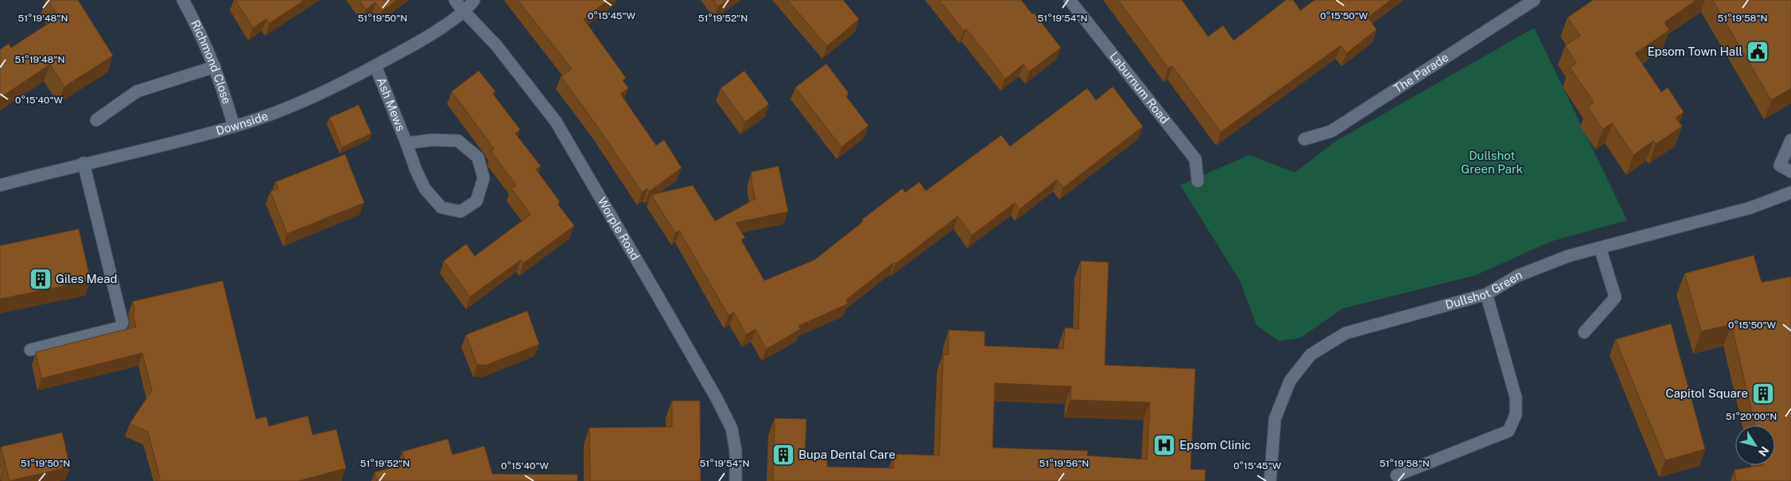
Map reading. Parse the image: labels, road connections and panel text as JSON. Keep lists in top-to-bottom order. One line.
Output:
{"streets":{"street":["Richmond Close","The Parade","Laburnum Road","Ash Mews","Downside","Worple Road","Dullshot Green"]},"crossings":[["Richmond Close","Downside"],["Ash Mews","Downside"],["Downside","Worple Road"]],"parks":["Dullshot Green Park"],"places":{"public building":["Epsom Town Hall"],"building":["Giles Mead","Capitol Square","Bupa Dental Care"],"hospital":["Epsom Clinic"]},"north":"bottom right","coordinates":["0°15'45\"W","0°15'50\"W","51°19'50\"N","51°19'52\"N","51°19'54\"N","51°19'58\"N","51°19'48\"N","0°15'40\"W","51°20'00\"N","51°19'56\"N"]}
